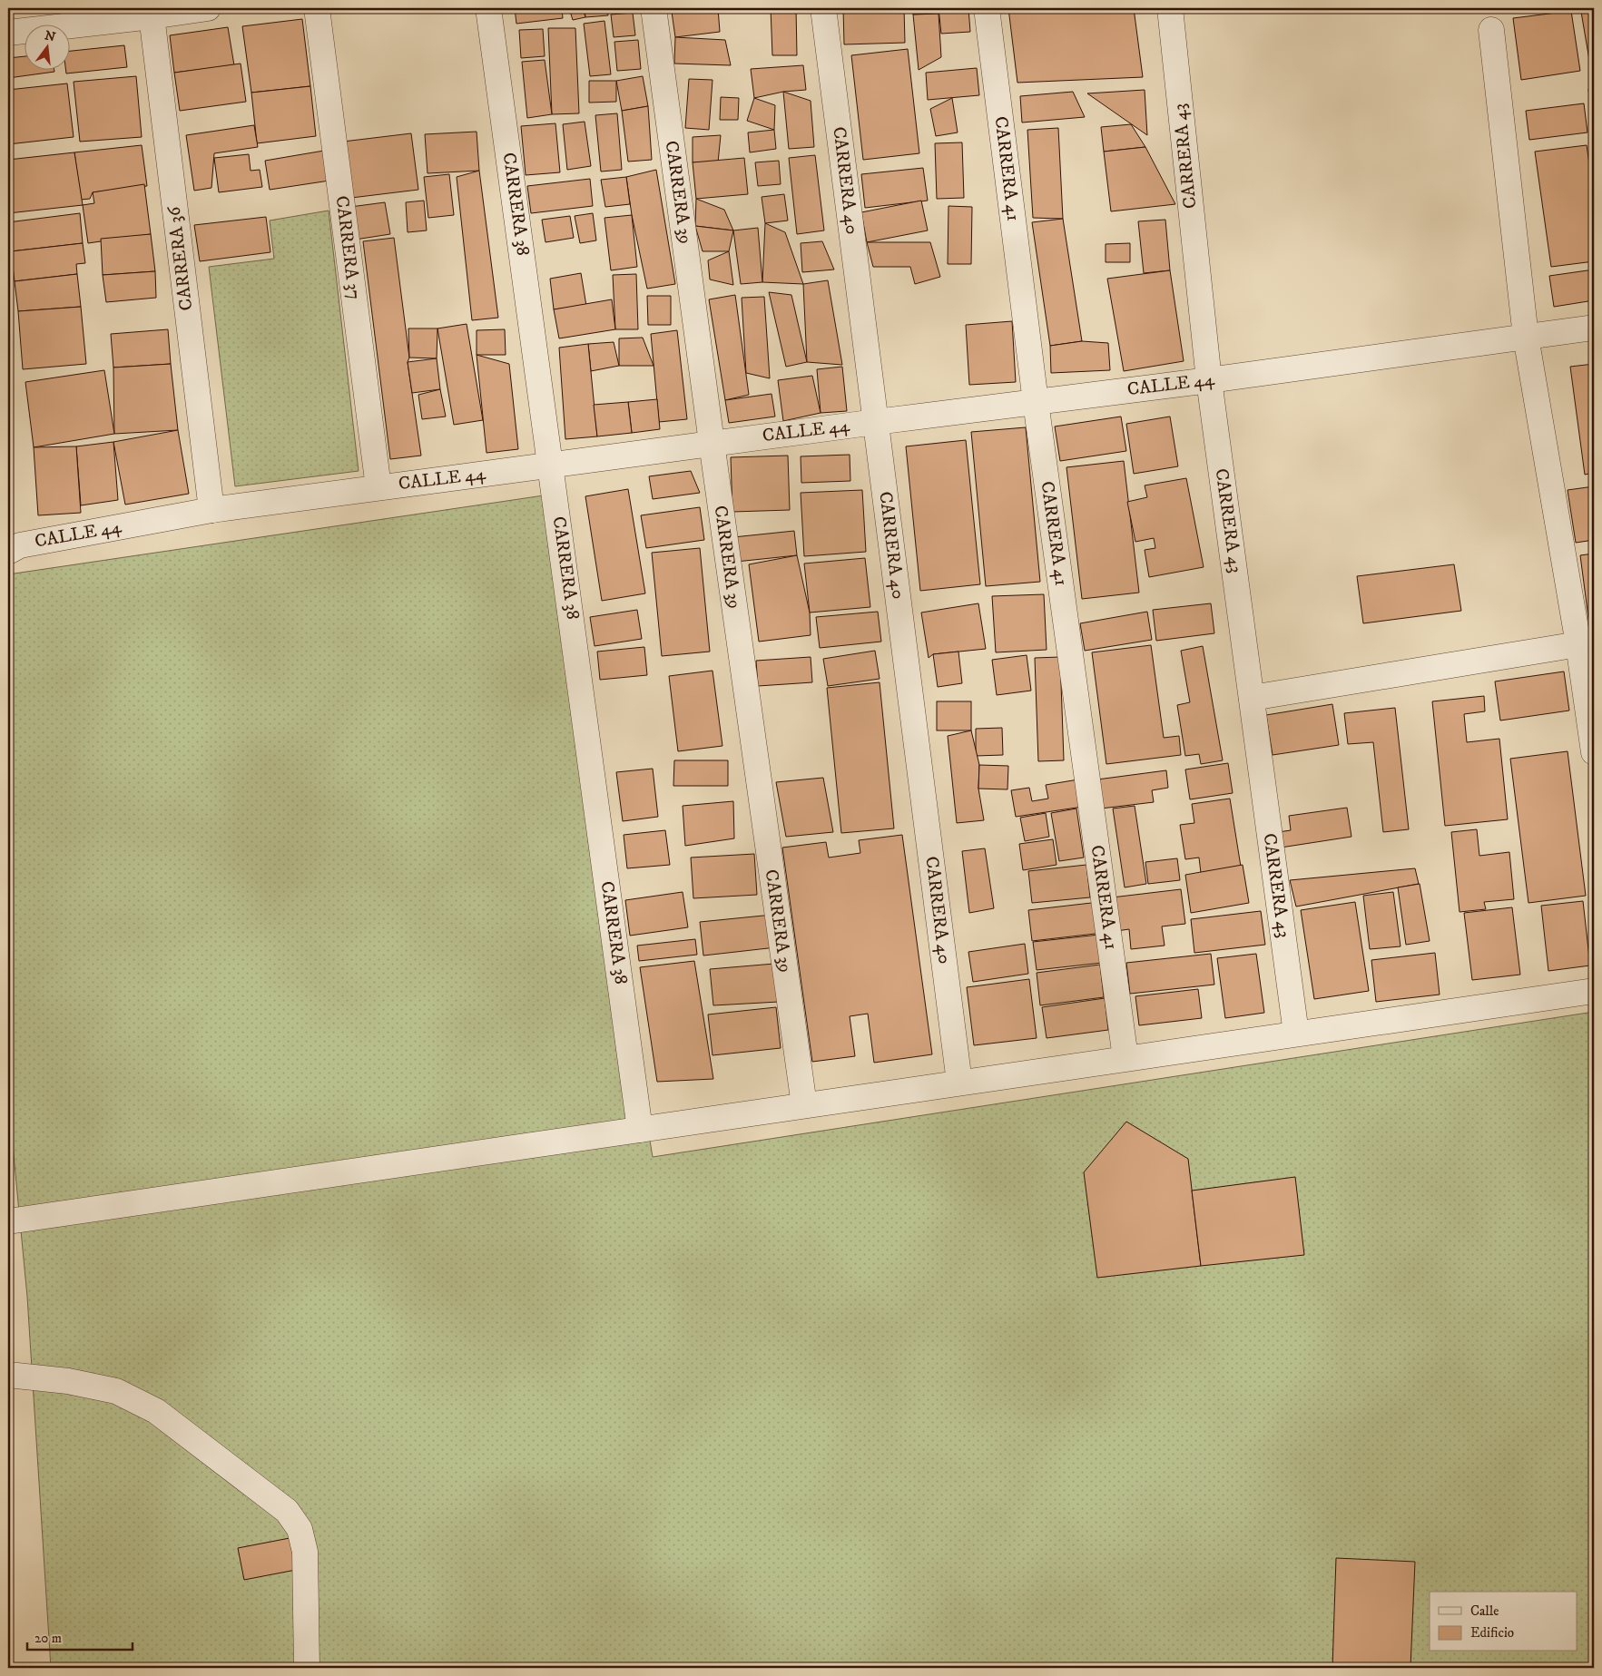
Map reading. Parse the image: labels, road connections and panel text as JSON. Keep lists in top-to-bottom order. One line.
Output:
{"streets":{"street":["CARRERA 43","CARRERA 41","CARRERA 40","CARRERA 39","CARRERA 38","CARRERA 37","CARRERA 36","CALLE 44"]},"crossings":[["CARRERA 43","CALLE 44"],["CARRERA 41","CALLE 44"],["CARRERA 40","CALLE 44"],["CARRERA 39","CALLE 44"],["CARRERA 38","CALLE 44"],["CARRERA 37","CALLE 44"],["CARRERA 36","CALLE 44"]],"legend":["Calle","Edificio"],"scale_bar":"20 m","north":"top"}
